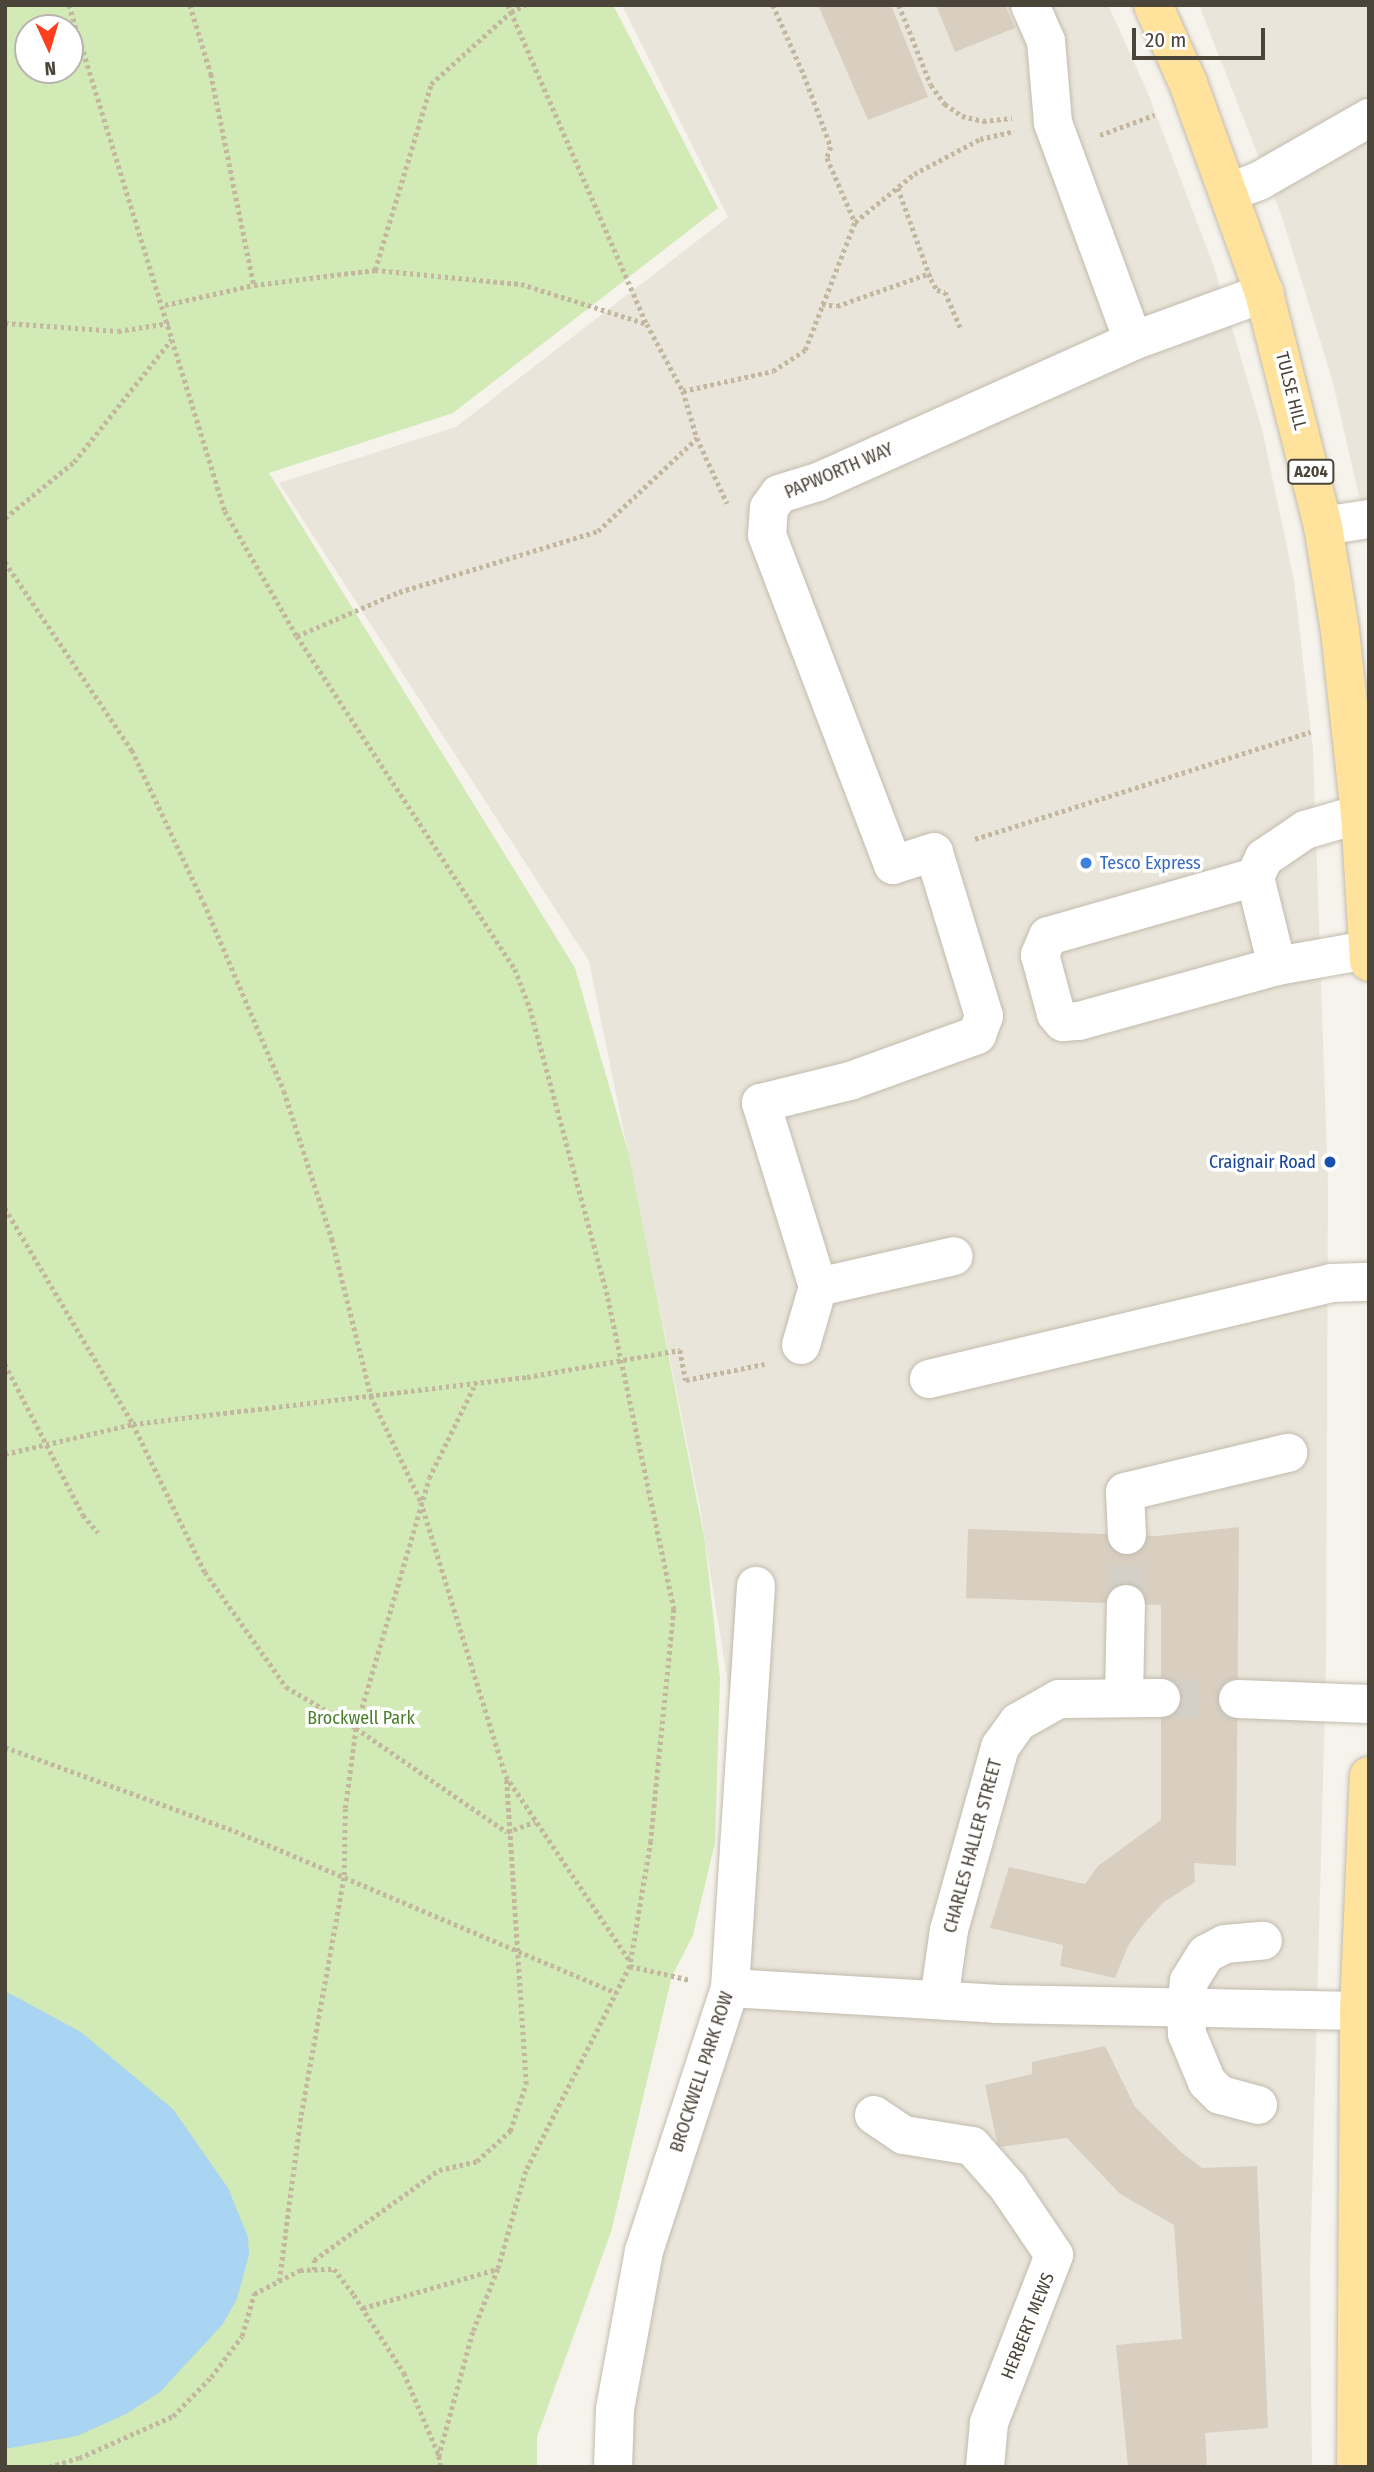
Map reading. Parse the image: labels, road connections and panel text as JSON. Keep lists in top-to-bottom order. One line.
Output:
{"streets":{"main road":["TULSE HILL","A204"],"street":["PAPWORTH WAY","CHARLES HALLER STREET","BROCKWELL PARK ROW","HERBERT MEWS"]},"crossings":[["TULSE HILL","PAPWORTH WAY"]],"parks":["Brockwell Park"],"places":["Tesco Express","Craignair Road"],"scale_bar":"20 m","north":"bottom"}
